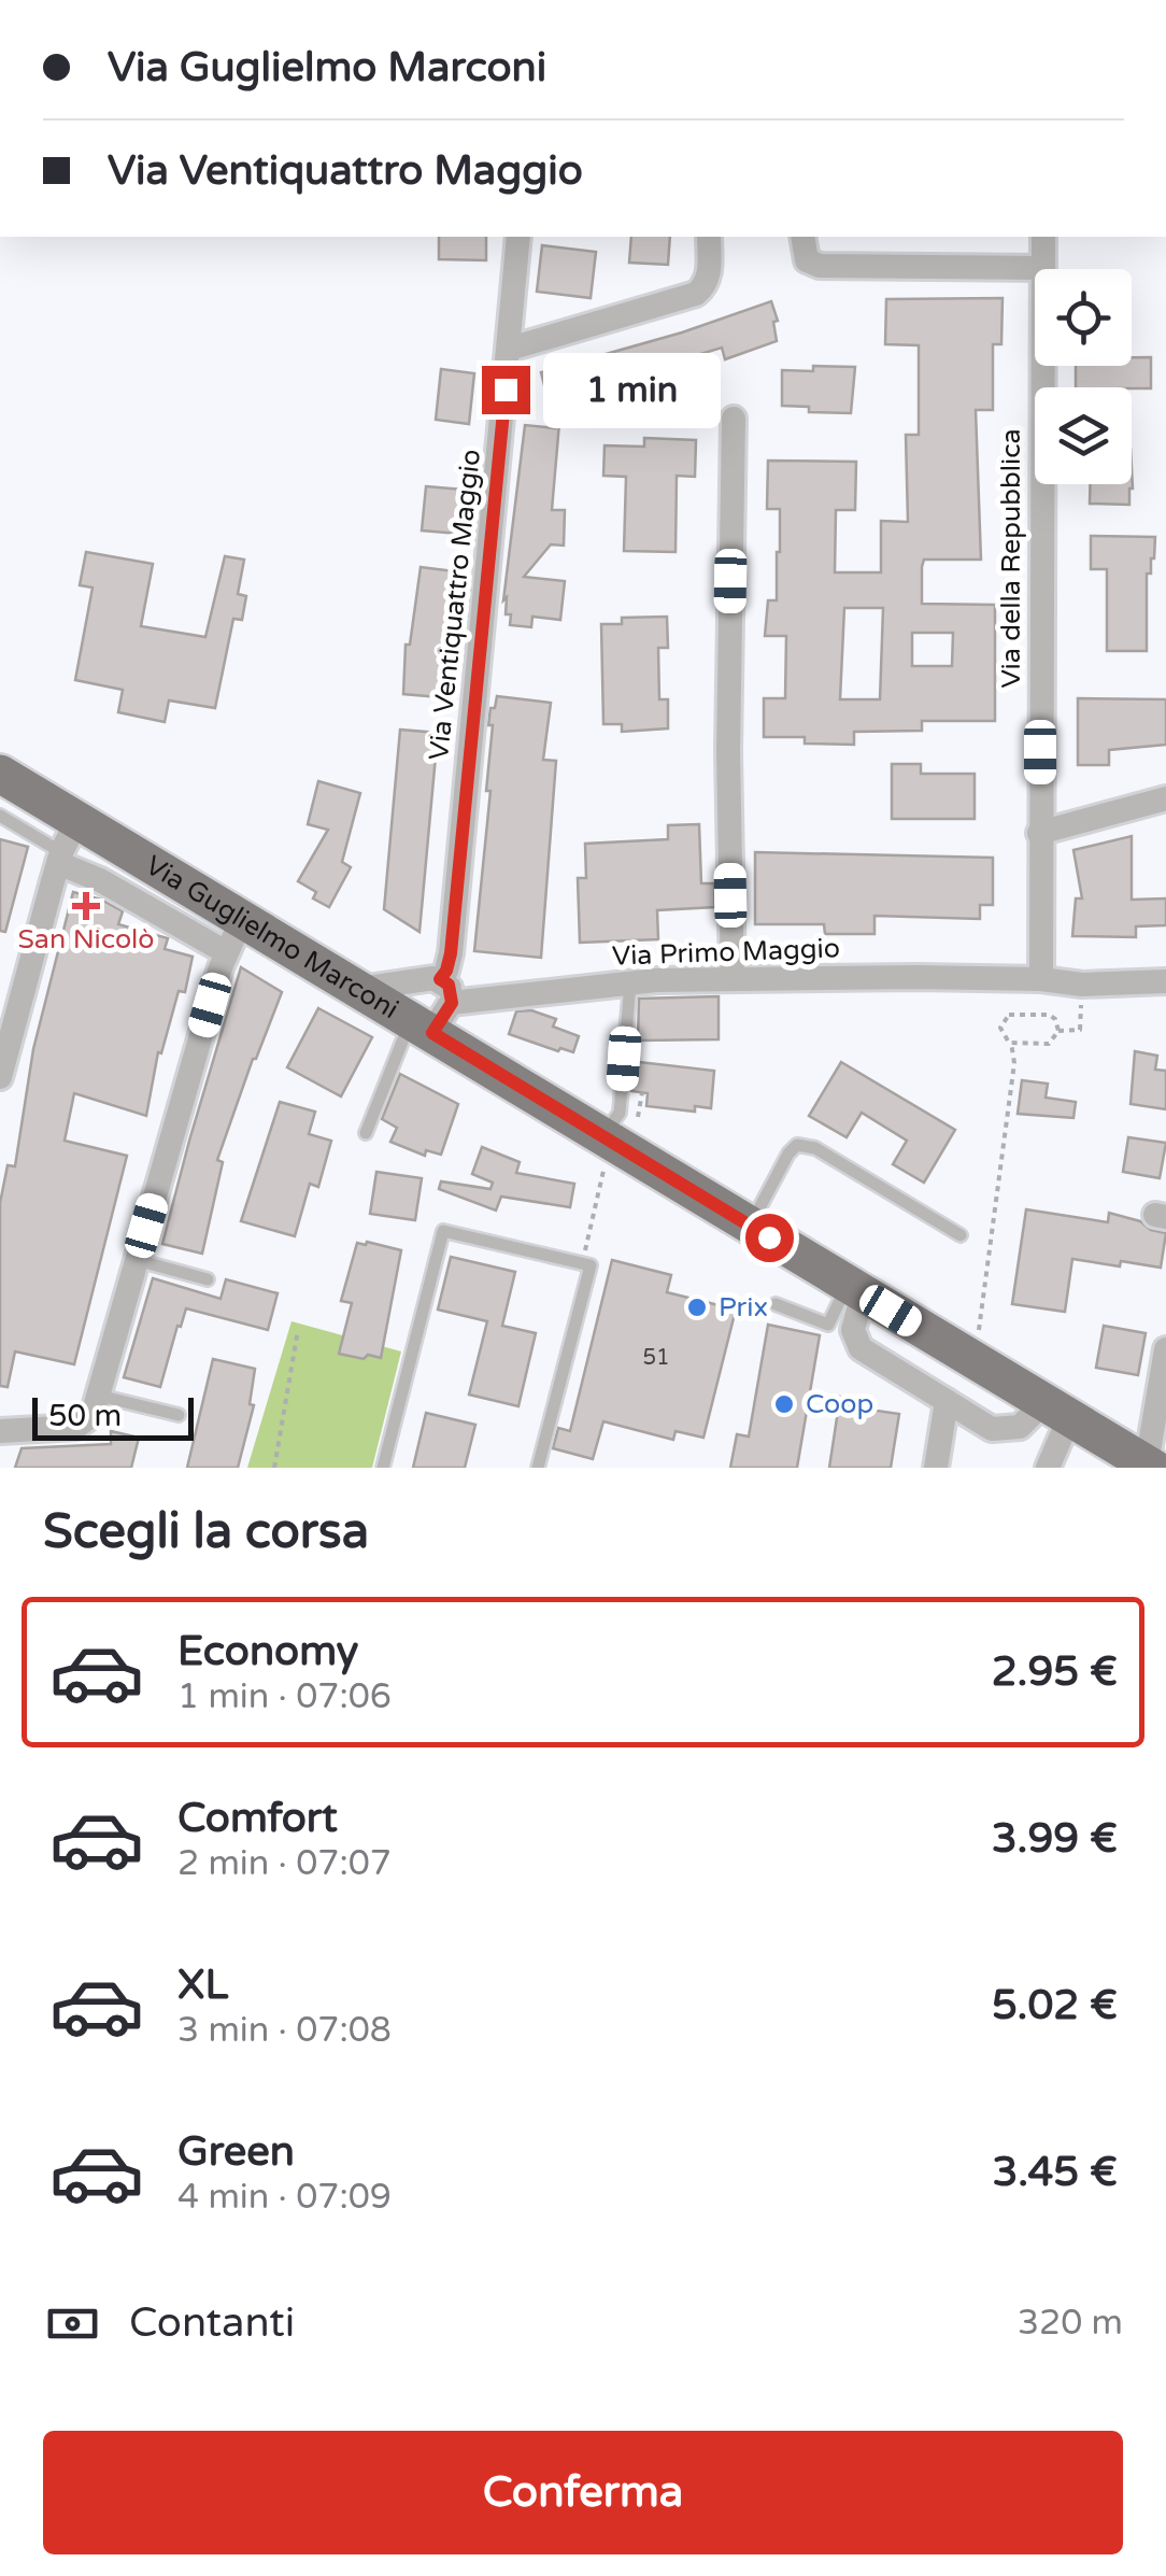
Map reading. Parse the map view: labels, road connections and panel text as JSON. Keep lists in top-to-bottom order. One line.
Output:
{"streets":{"main road":["Via Guglielmo Marconi"],"street":["Via della Repubblica","Via Ventiquattro Maggio","Via Primo Maggio"]},"crossings":[["Via della Repubblica","Via Primo Maggio"],["Via Ventiquattro Maggio","Via Guglielmo Marconi"],["Via Ventiquattro Maggio","Via Primo Maggio"],["Via Guglielmo Marconi","Via Primo Maggio"]],"places":{"health":["San Nicolò"],"other":["Prix","Coop"]},"house_numbers":["51"],"scale_bar":"50 m","page":{"banner":["Via Guglielmo Marconi","Via Ventiquattro Maggio"],"bubble":"1 min","scale":"50 m","heading":"Scegli la corsa","list":[{"name":"Economy","note":"1 min · 07:06","value":"2.95 €"},{"name":"Comfort","note":"2 min · 07:07","value":"3.99 €"},{"name":"XL","note":"3 min · 07:08","value":"5.02 €"},{"name":"Green","note":"4 min · 07:09","value":"3.45 €"}],"pay":["Contanti","320 m"],"buttons":"Conferma"}}
